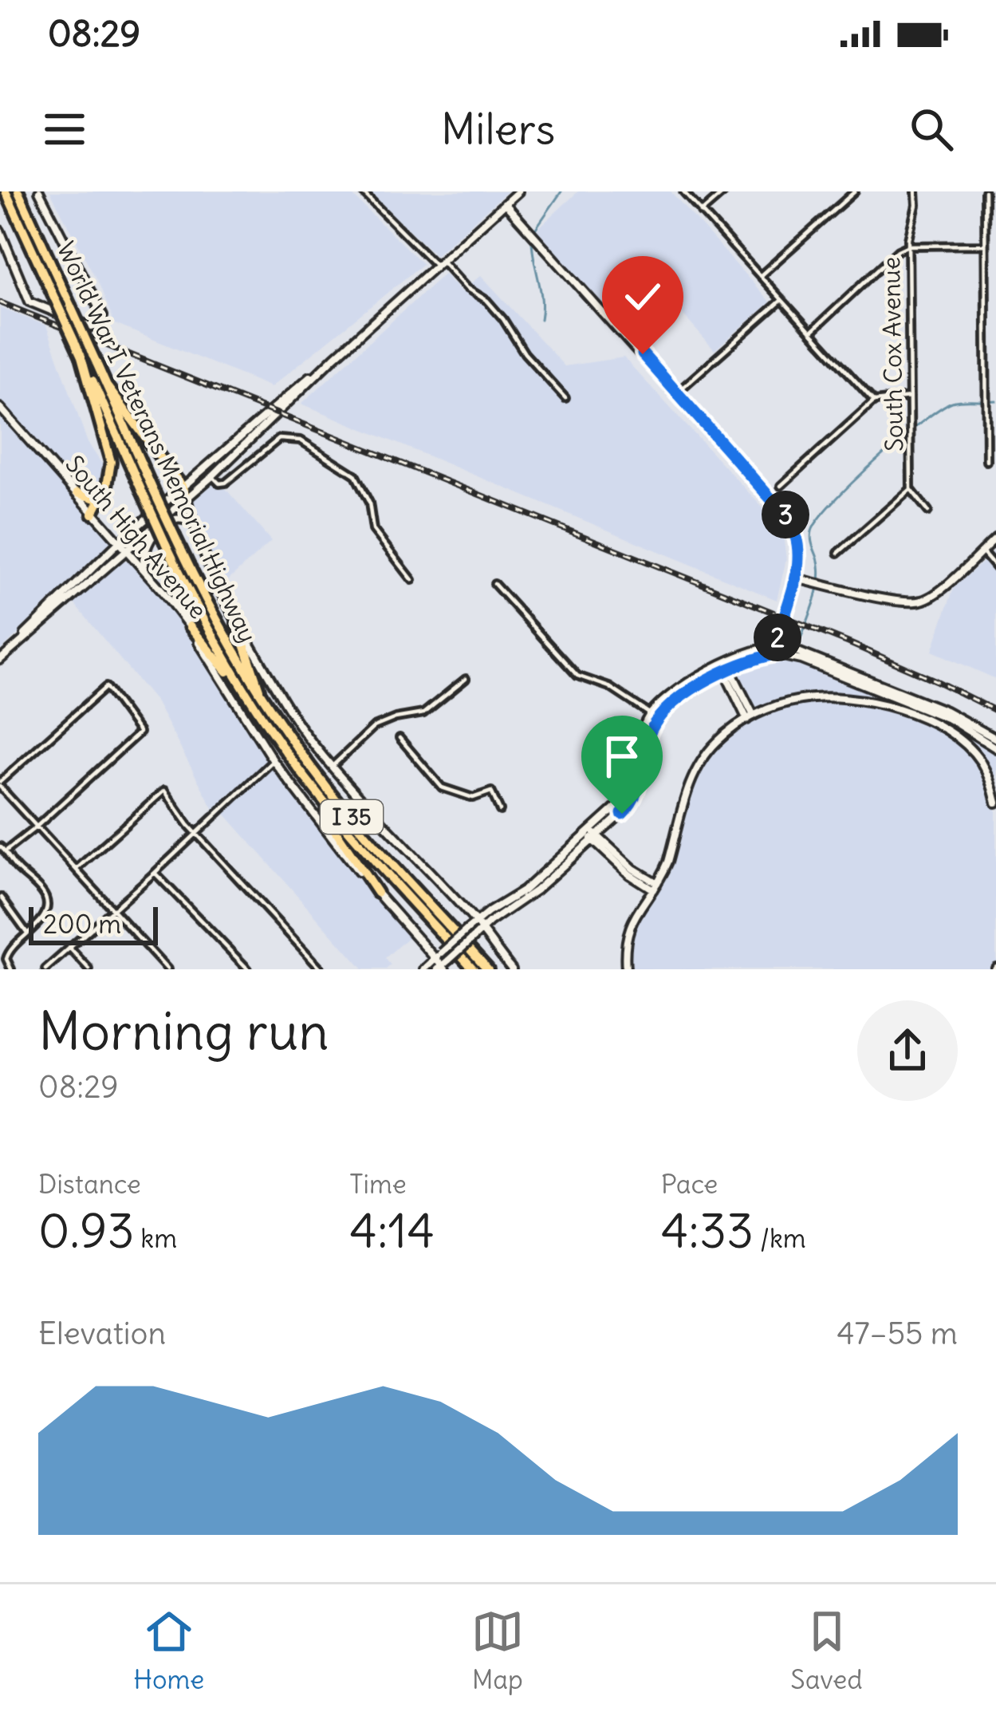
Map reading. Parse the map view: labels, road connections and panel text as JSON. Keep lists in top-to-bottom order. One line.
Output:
{"streets":{"highway":["World War I Veterans Memorial Highway","I 35"],"main road":["South High Avenue"],"street":["South Cox Avenue"]},"scale_bar":"200 m","page":{"status":"08:29","header":"Milers","pins":["3","2"],"scale":"200 m","heading":["Morning run","08:29"],"stats":[["Distance","0.93 km"],["Time","4:14"],["Pace","4:33 /km"]],"chart":["Elevation","47–55 m"],"tabs":["Home","Map","Saved"]}}
